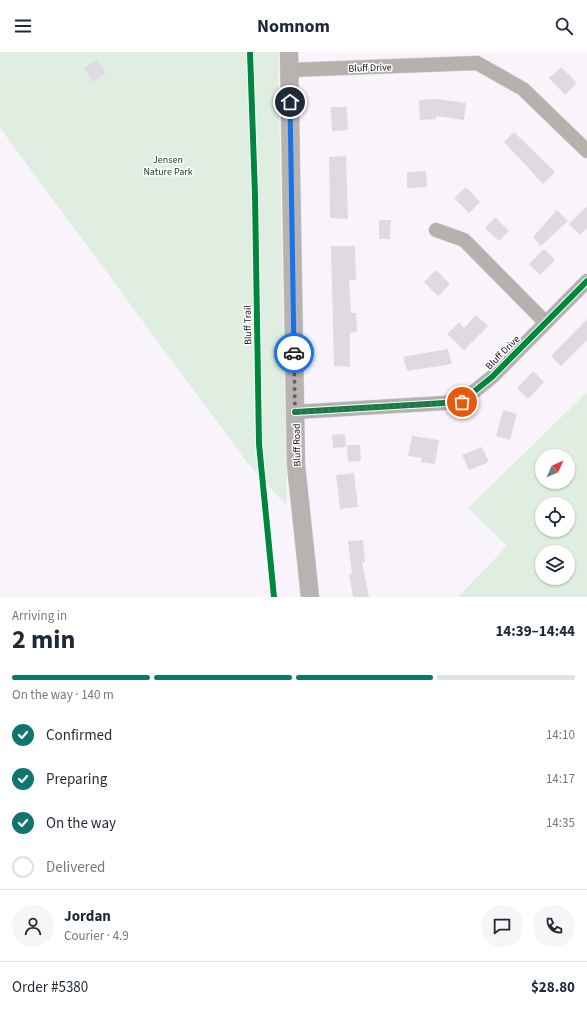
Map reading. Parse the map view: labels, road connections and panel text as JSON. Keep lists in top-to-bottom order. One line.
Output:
{"streets":{"main road":["Bluff Road"],"street":["Bluff Drive"],"cycle path":["Bluff Trail"]},"crossings":[["Bluff Drive","Bluff Road"]],"parks":["Jensen Nature Park"],"north":"top right","page":{"header":"Nomnom","heading":["2 min","Arriving in","14:39–14:44"],"panel":["Jordan","Courier · 4.9","Order #5380","$28.80"],"bar":"On the way · 140 m","list":[["Confirmed","14:10"],["Preparing","14:17"],["On the way","14:35"],"Delivered"]}}
